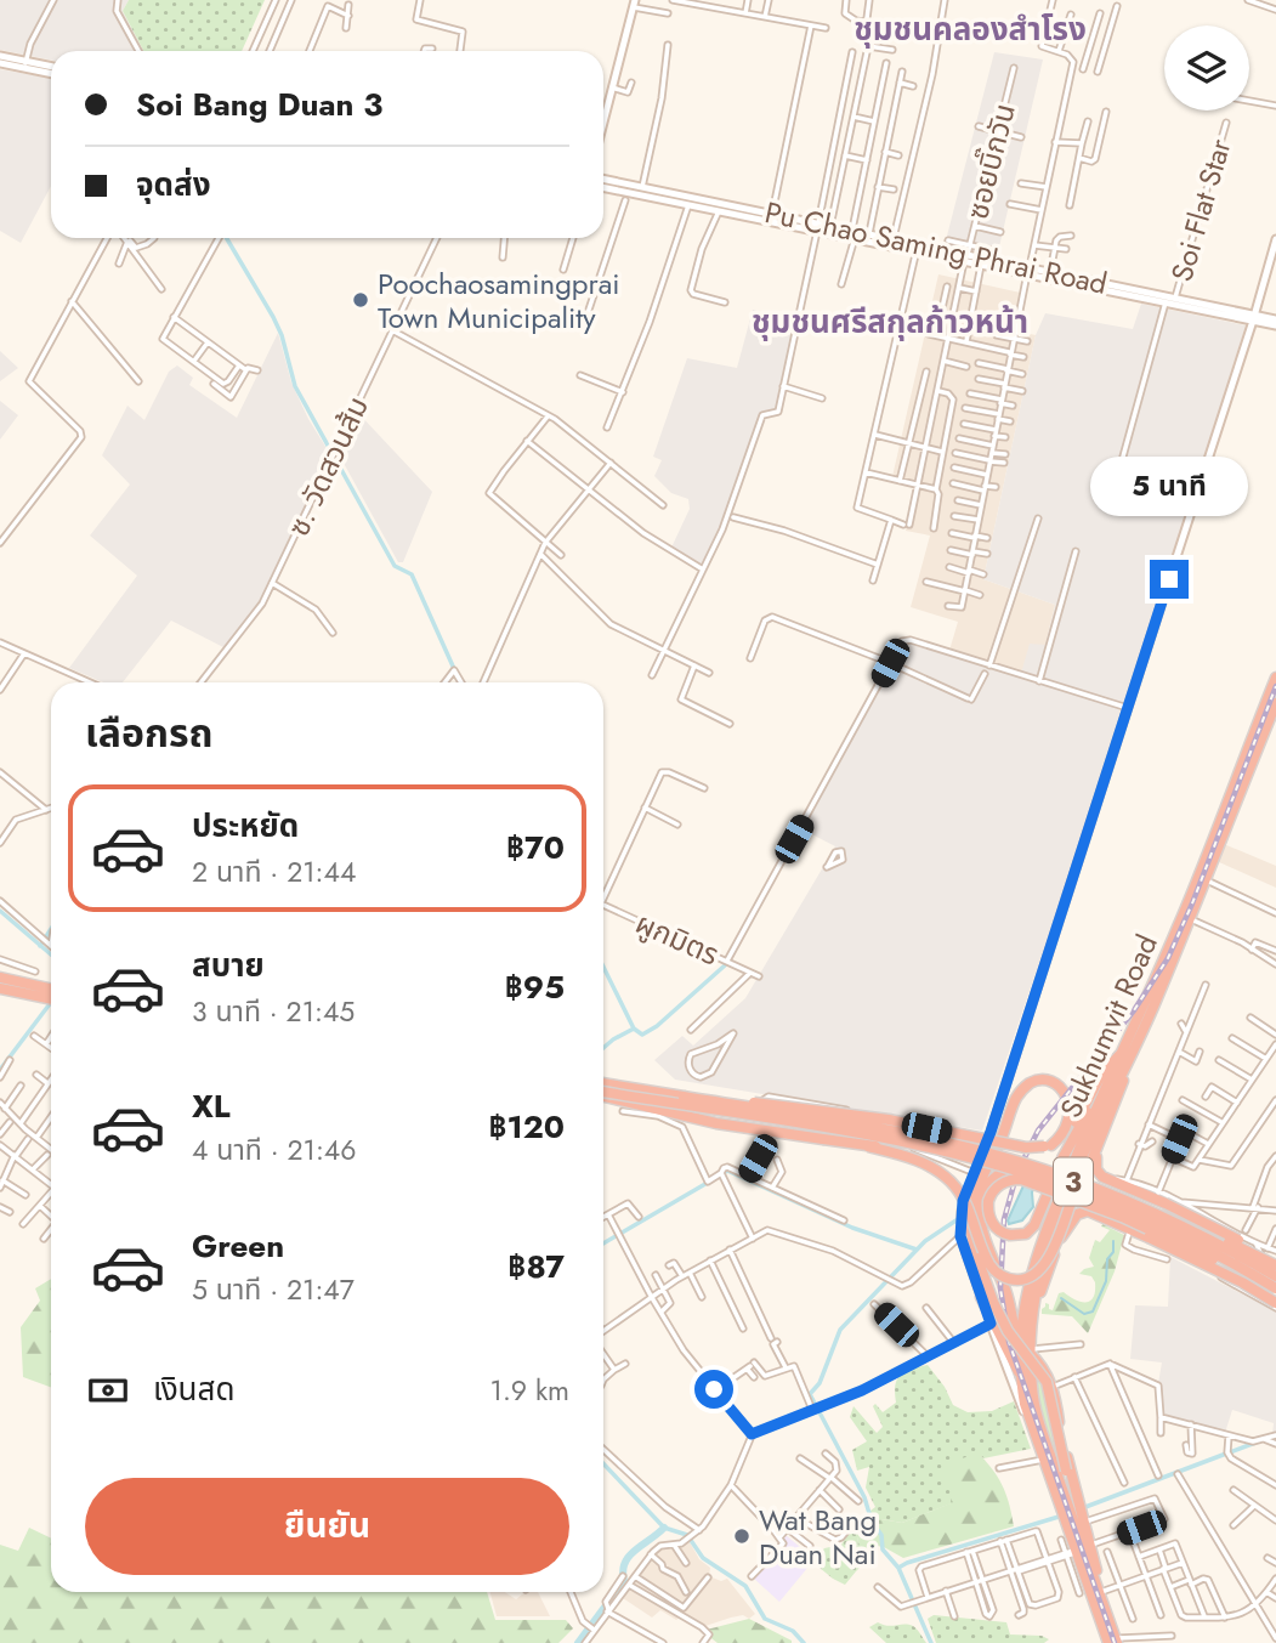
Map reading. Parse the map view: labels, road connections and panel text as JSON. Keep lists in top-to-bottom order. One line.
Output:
{"streets":{"highway":["Sukhumvit Road","3"],"main road":["Pu Chao Saming Phrai Road"],"street":["ซอยบิ๊กวัน","Soi Flat Star","ซ. วัดสวนส้ม","ผูกมิตร"]},"crossings":[["ซอยบิ๊กวัน","Pu Chao Saming Phrai Road"],["Soi Flat Star","Pu Chao Saming Phrai Road"]],"districts":["ชุมชนคลองสำโรง","ชุมชนศรีสกุลก้าวหน้า"],"places":["Poochaosamingprai Town Municipality","Wat Bang Duan Nai"],"page":{"banner":["Soi Bang Duan 3","จุดส่ง"],"bubble":"5 นาที","heading":"เลือกรถ","list":[{"name":"ประหยัด","note":"2 นาที · 21:44","value":"฿70"},{"name":"สบาย","note":"3 นาที · 21:45","value":"฿95"},{"name":"XL","note":"4 นาที · 21:46","value":"฿120"},{"name":"Green","note":"5 นาที · 21:47","value":"฿87"}],"pay":["เงินสด","1.9 km"],"buttons":"ยืนยัน"}}
